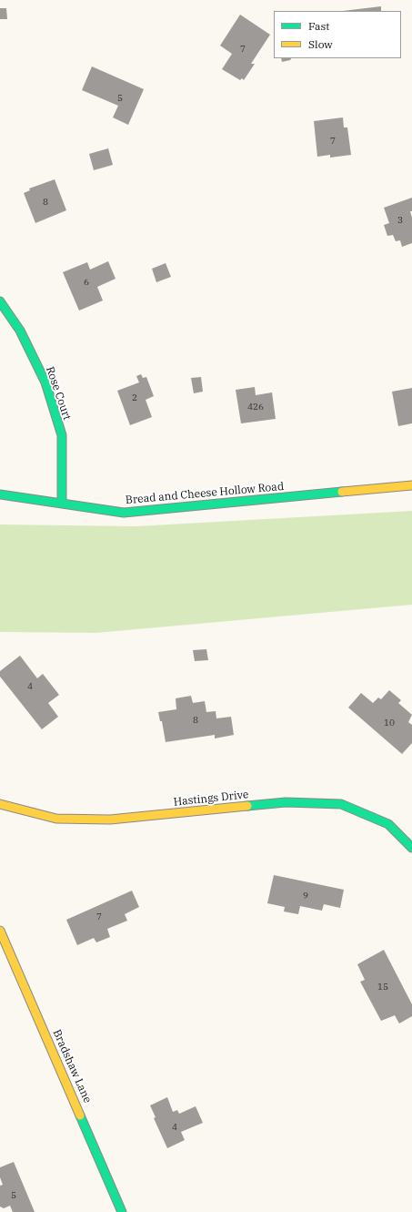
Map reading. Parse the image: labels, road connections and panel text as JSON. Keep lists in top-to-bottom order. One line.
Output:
{"streets":{"street":["Rose Court","Bread and Cheese Hollow Road","Hastings Drive","Bradshaw Lane"]},"crossings":[["Rose Court","Bread and Cheese Hollow Road"]],"house_numbers":["7","5","7","8","3","6","2","426","4","8","10","9","7","15","4","5"],"legend":["Fast","Slow"]}
